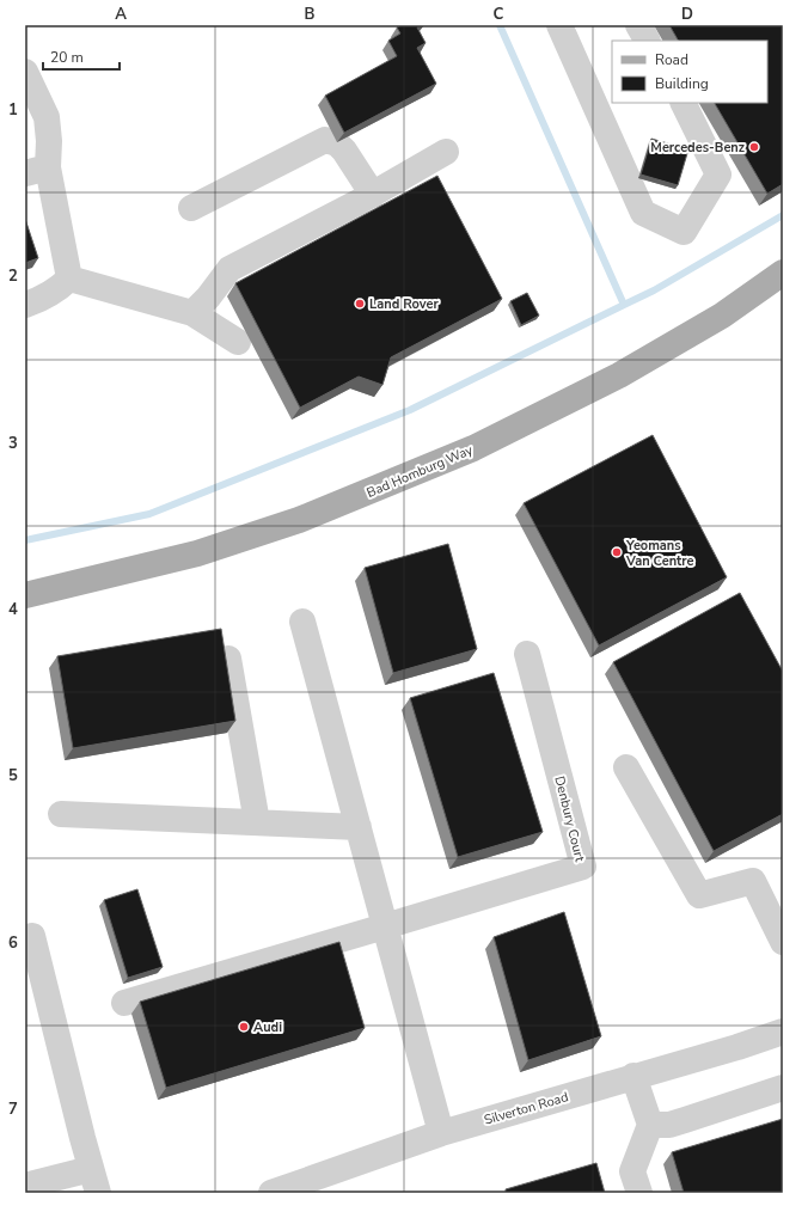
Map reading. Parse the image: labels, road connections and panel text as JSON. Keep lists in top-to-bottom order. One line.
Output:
{"streets":{"main road":["Bad Homburg Way"],"street":["Denbury Court","Silverton Road"]},"places":["Mercedes-Benz","Land Rover","Yeomans Van Centre","Audi"],"legend":["Road","Building"],"scale_bar":"20 m","grid":{"columns":["A","B","C","D"],"rows":["1","2","3","4","5","6","7"]}}
